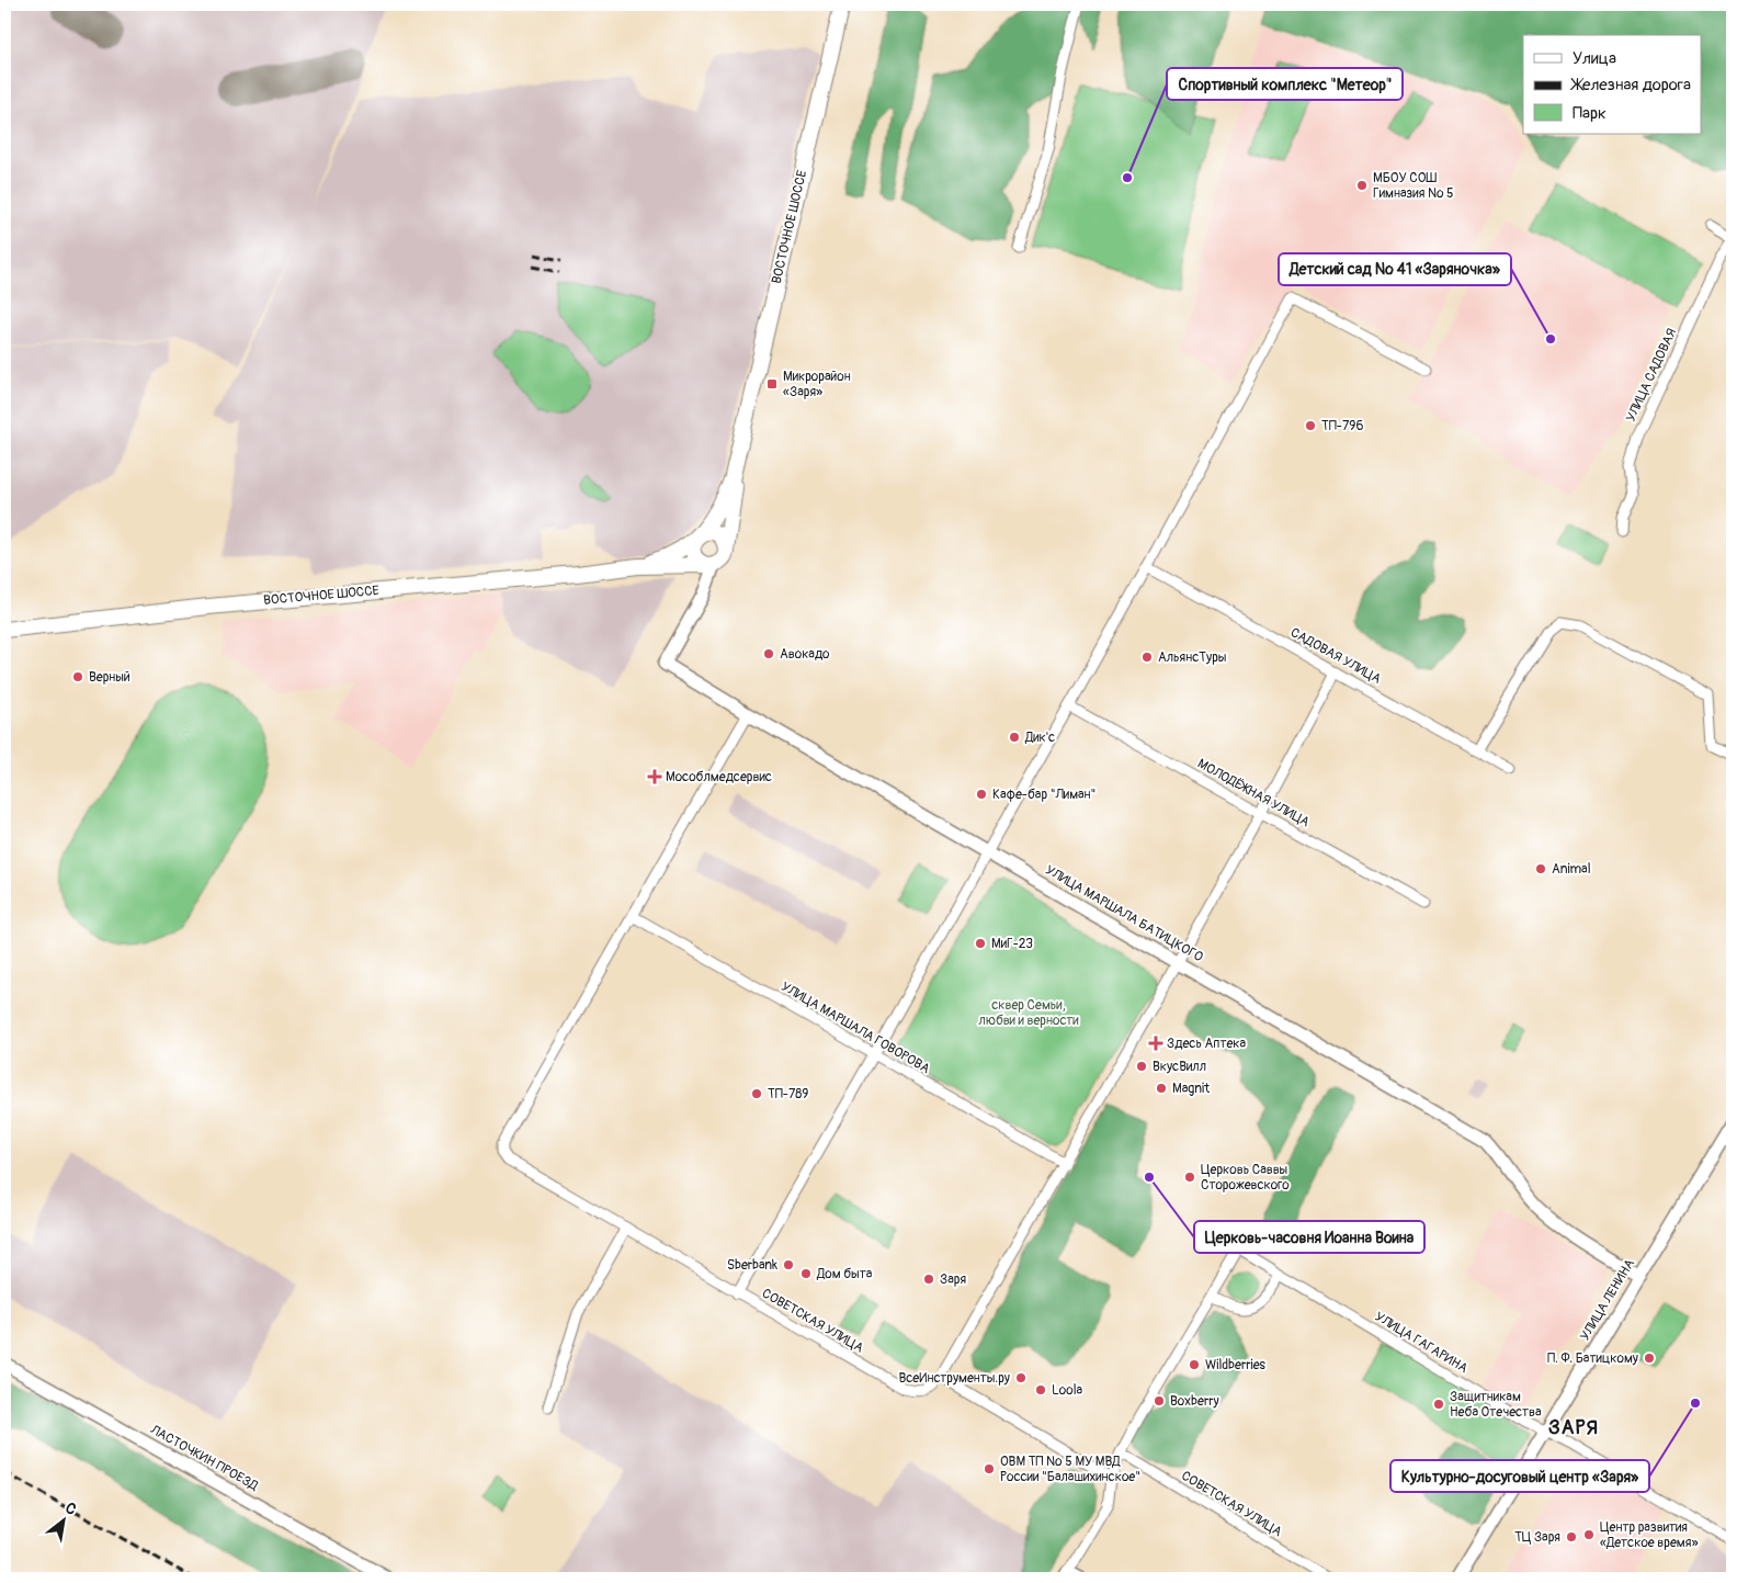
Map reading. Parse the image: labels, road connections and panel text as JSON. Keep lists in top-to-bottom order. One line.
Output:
{"streets":{"main road":["ВОСТОЧНОЕ ШОССЕ"],"street":["УЛИЦА САДОВАЯ","САДОВАЯ УЛИЦА","МОЛОДЁЖНАЯ УЛИЦА","УЛИЦА МАРШАЛА БАТИЦКОГО","УЛИЦА МАРШАЛА ГОВОРОВА","УЛИЦА ЛЕНИНА","СОВЕТСКАЯ УЛИЦА","УЛИЦА ГАГАРИНА","ЛАСТОЧКИН ПРОЕЗД"]},"crossings":[["ВОСТОЧНОЕ ШОССЕ","УЛИЦА МАРШАЛА БАТИЦКОГО"],["УЛИЦА МАРШАЛА БАТИЦКОГО","УЛИЦА ЛЕНИНА"],["УЛИЦА МАРШАЛА ГОВОРОВА","СОВЕТСКАЯ УЛИЦА"],["УЛИЦА ЛЕНИНА","УЛИЦА ГАГАРИНА"]],"districts":["ЗАРЯ"],"parks":["сквер Семьи, любви и верности"],"places":{"other":["Спортивный комплекс \"Метеор\"","МБОУ СОШ Гимназия № 5","Детский сад № 41 «Заряночка»","ТП-796","Авокадо","АльянсТуры","Верный","Дик'с","Кафе-бар \"Лиман\"","Animal","МиГ-23","ВкусВилл","Magnit","ТП-789","Церковь-часовня Иоанна Воина","Церковь Саввы Сторожевского","Sberbank","Дом быта","Заря","П. Ф. Батицкому","Wildberries","ВсеИнструменты.ру","Loola","Boxberry","Культурно-досуговый центр «Заря»","Защитникам Неба Отечества","ОВМ ТП № 5 МУ МВД России \"Балашихинское\"","Центр развития «Детское время»","ТЦ Заря"],"transit":["Микрорайон «Заря»"],"health":["Мособлмедсервис","Здесь Аптека"]},"legend":["Улица","Железная дорога","Парк"],"north":"top right"}
